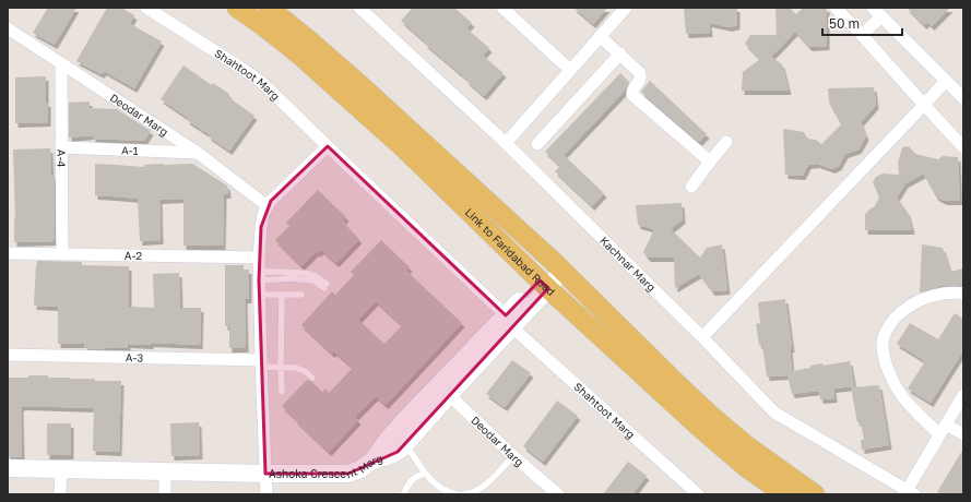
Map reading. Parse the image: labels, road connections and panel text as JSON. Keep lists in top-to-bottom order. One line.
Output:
{"streets":{"main road":["Link to Faridabad Road"],"street":["Shahtoot Marg","Deodar Marg","A-1","A-4","A-2","Kachnar Marg","A-3","Ashoka Crescent Marg"]},"crossings":[["Shahtoot Marg","Ashoka Crescent Marg"],["Deodar Marg","A-1"],["Deodar Marg","A-4"],["Deodar Marg","Ashoka Crescent Marg"],["A-1","A-4"],["A-4","A-2"],["Link to Faridabad Road","Ashoka Crescent Marg"]],"scale_bar":"50 m"}
